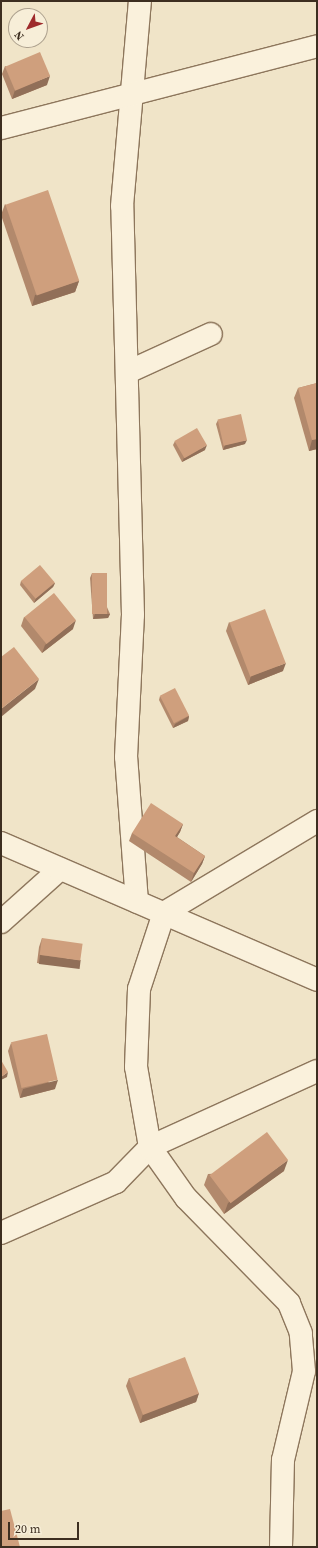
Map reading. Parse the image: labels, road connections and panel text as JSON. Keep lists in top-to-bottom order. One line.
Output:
{"scale_bar":"20 m","north":"bottom left"}
